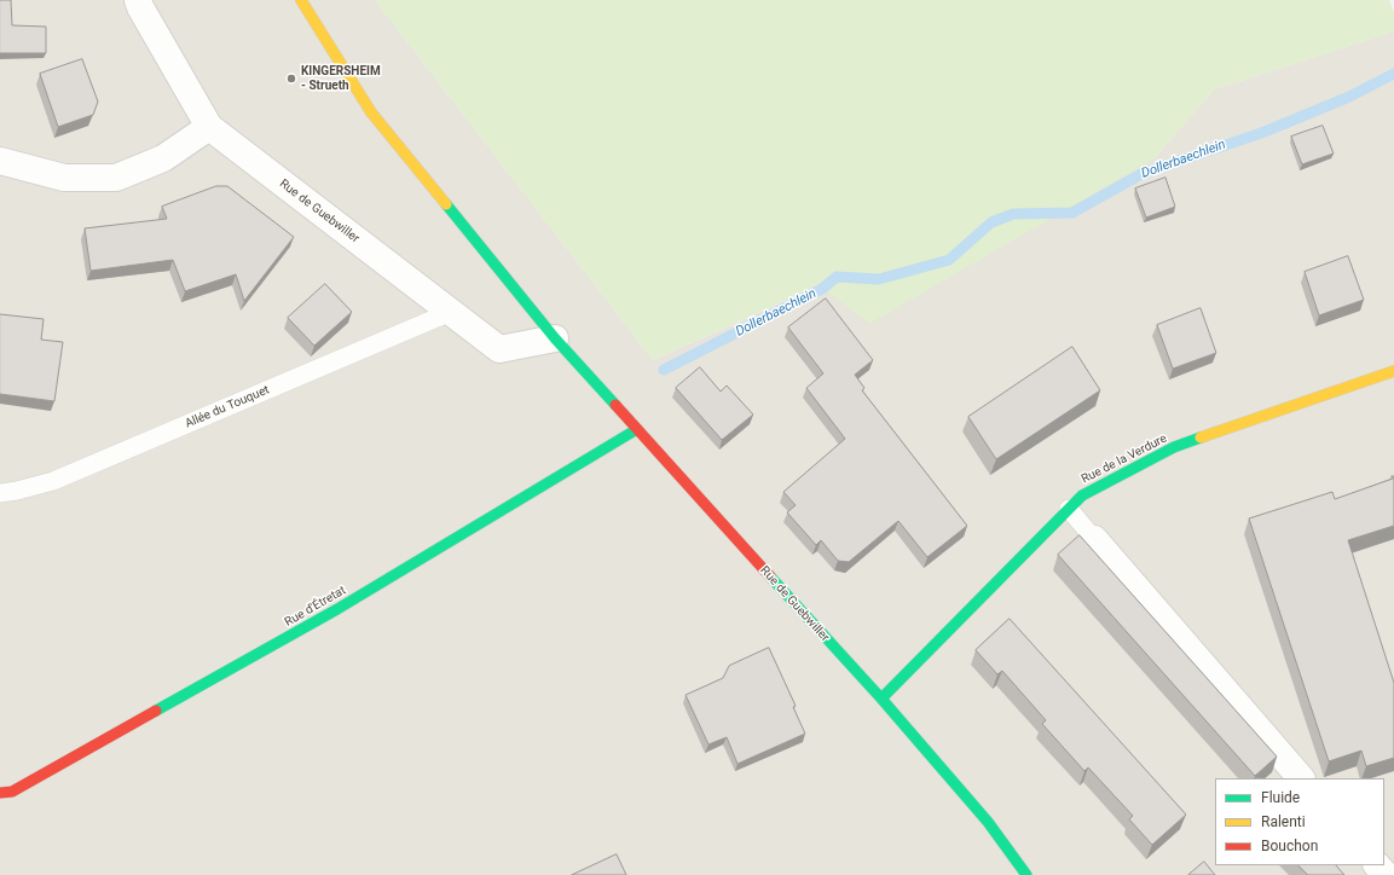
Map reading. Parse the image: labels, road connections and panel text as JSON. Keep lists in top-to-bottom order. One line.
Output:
{"streets":{"street":["Rue de Guebwiller","Rue de la Verdure","Rue d'Étretat"],"lane":["Allée du Touquet"]},"crossings":[["Rue de Guebwiller","Allée du Touquet"],["Rue de Guebwiller","Rue de la Verdure"],["Rue de Guebwiller","Rue d'Étretat"]],"water":["Dollerbaechlein"],"places":["KINGERSHEIM - Strueth"],"legend":["Fluide","Ralenti","Bouchon"]}
